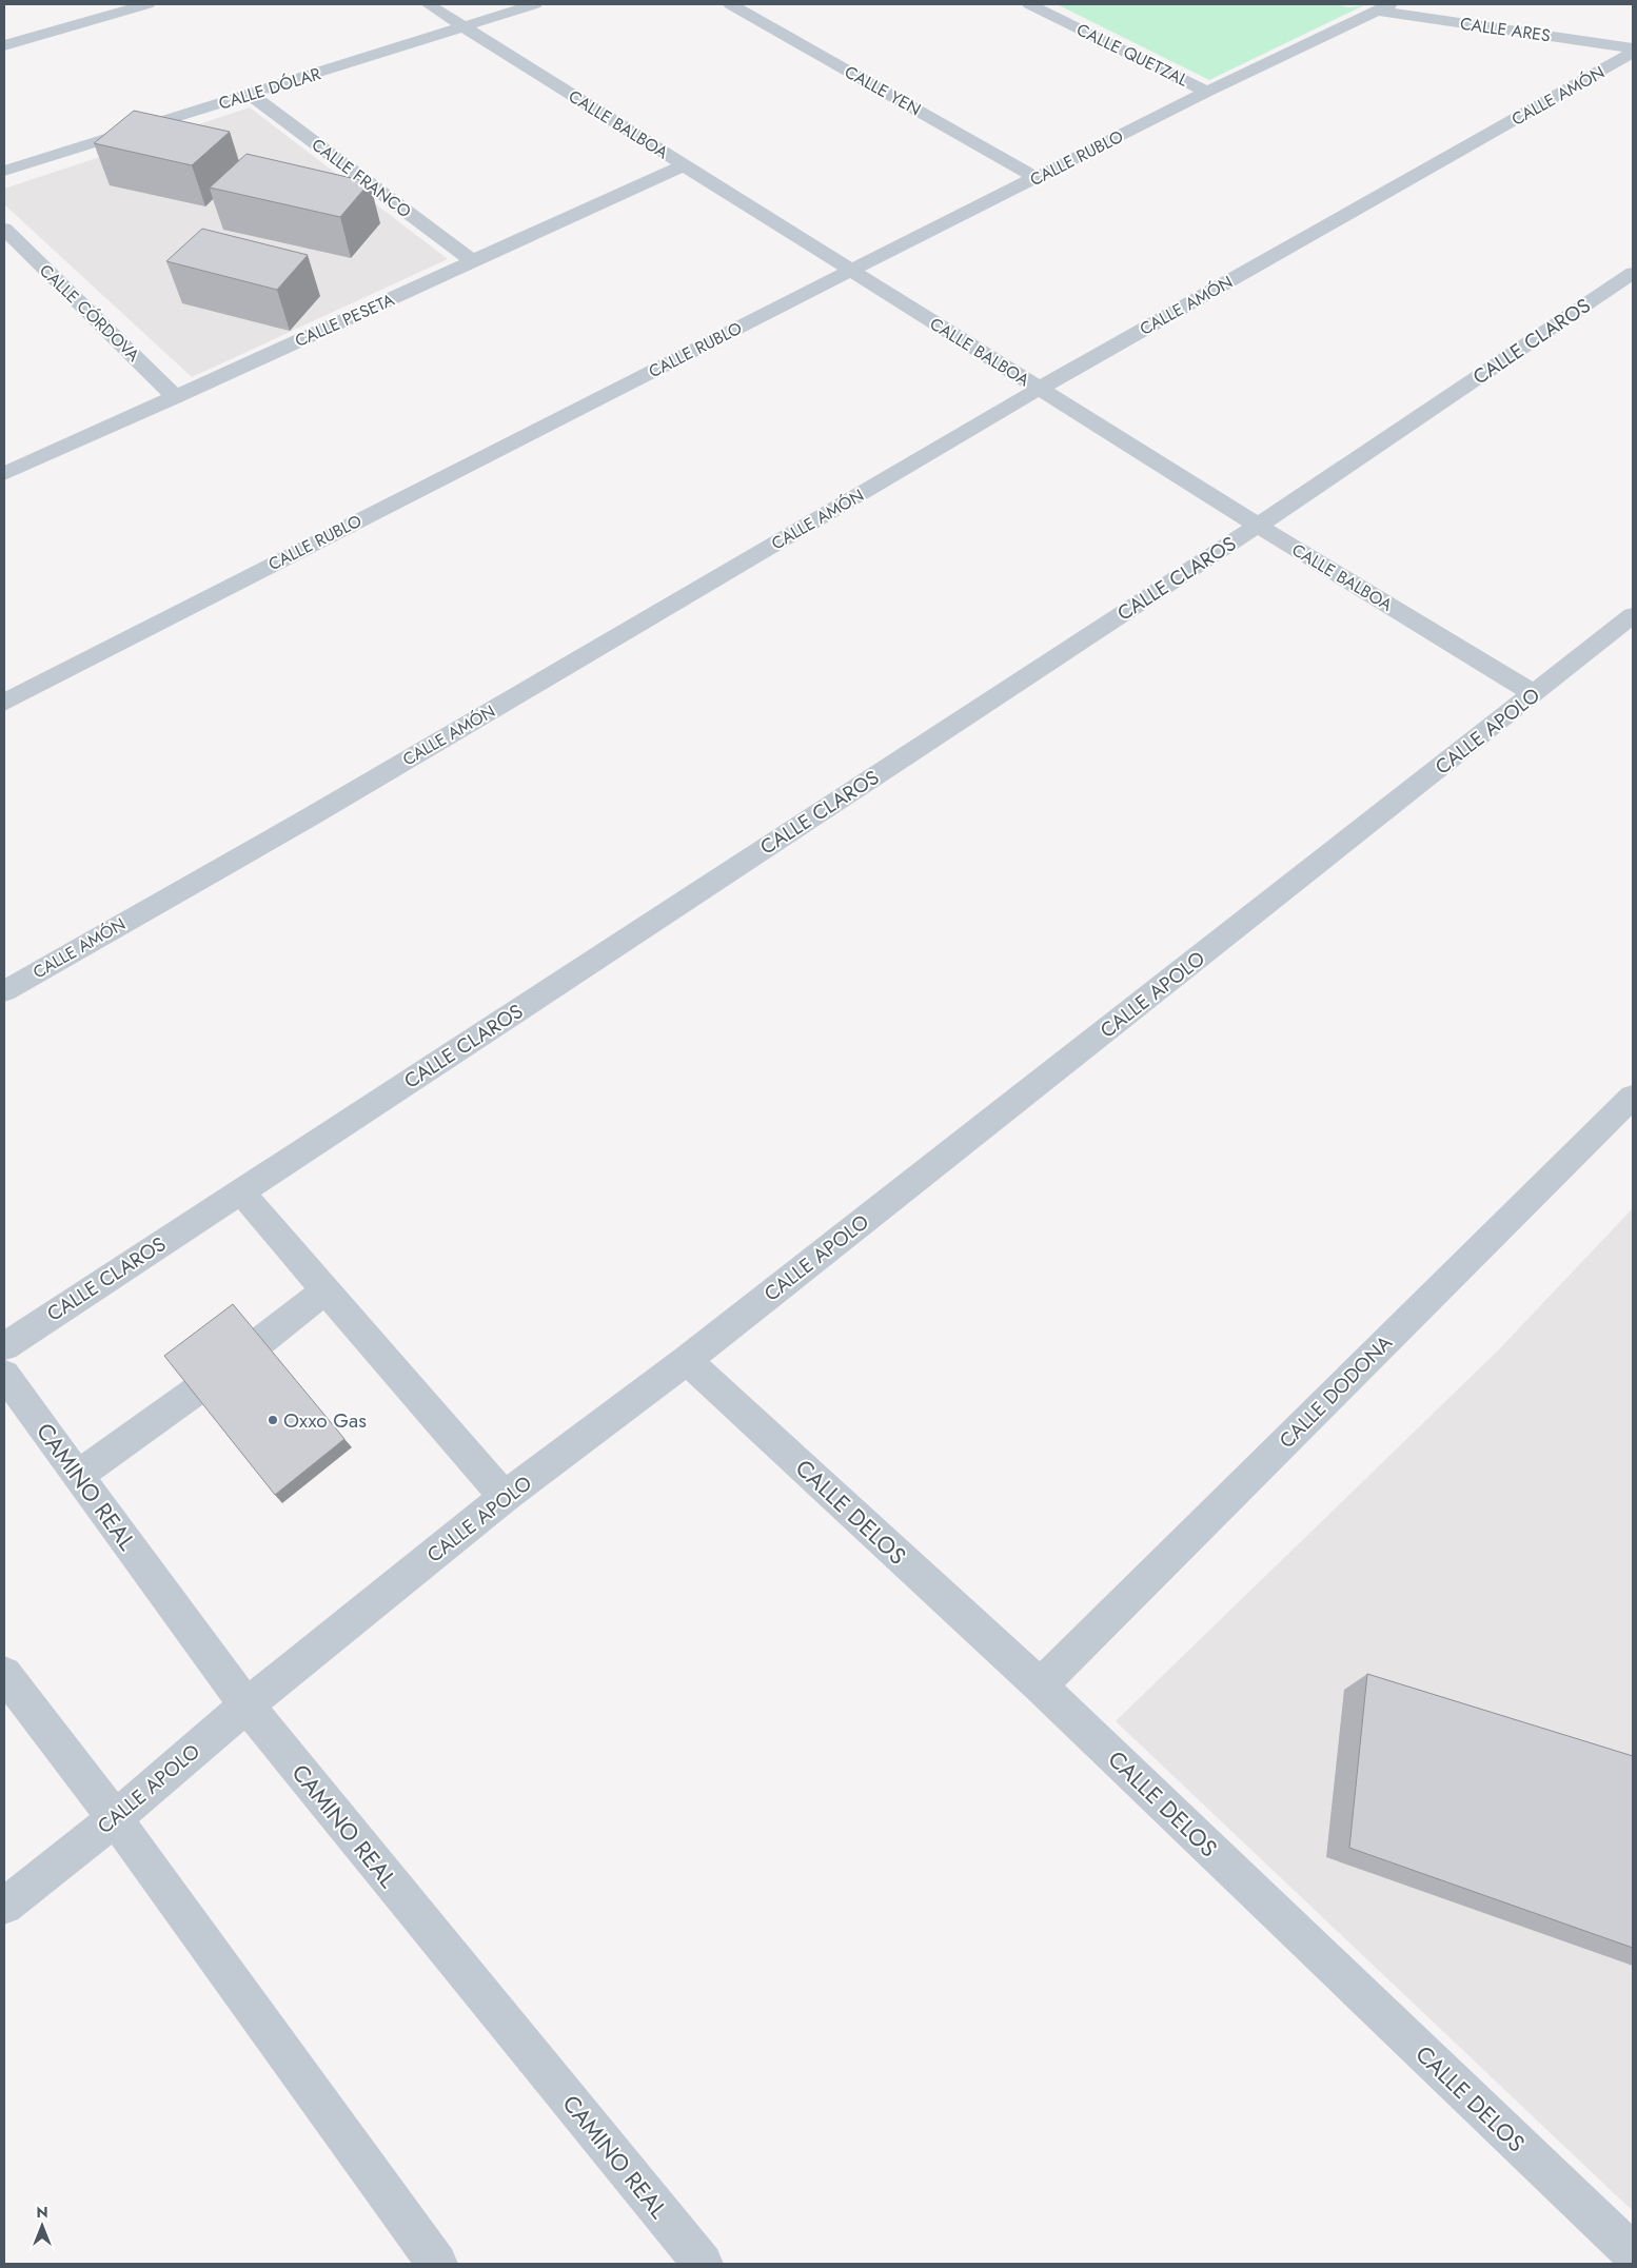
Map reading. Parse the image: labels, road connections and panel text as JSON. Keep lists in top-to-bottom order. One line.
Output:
{"streets":{"street":["CALLE ARES","CALLE QUETZAL","CALLE DÓLAR","CALLE YEN","CALLE AMÓN","CALLE BALBOA","CALLE RUBLO","CALLE FRANCO","CALLE CÓRDOVA","CALLE PESETA","CALLE CLAROS","CALLE APOLO","CALLE DODONA","CAMINO REAL","CALLE DELOS"]},"crossings":[["CALLE ARES","CALLE RUBLO"],["CALLE QUETZAL","CALLE RUBLO"],["CALLE DÓLAR","CALLE BALBOA"],["CALLE DÓLAR","CALLE FRANCO"],["CALLE YEN","CALLE RUBLO"],["CALLE AMÓN","CALLE BALBOA"],["CALLE BALBOA","CALLE RUBLO"],["CALLE BALBOA","CALLE PESETA"],["CALLE BALBOA","CALLE CLAROS"],["CALLE BALBOA","CALLE APOLO"],["CALLE FRANCO","CALLE PESETA"],["CALLE CÓRDOVA","CALLE PESETA"],["CALLE APOLO","CAMINO REAL"],["CALLE APOLO","CALLE DELOS"],["CALLE DODONA","CALLE DELOS"]],"places":["Oxxo Gas"],"north":"top"}
